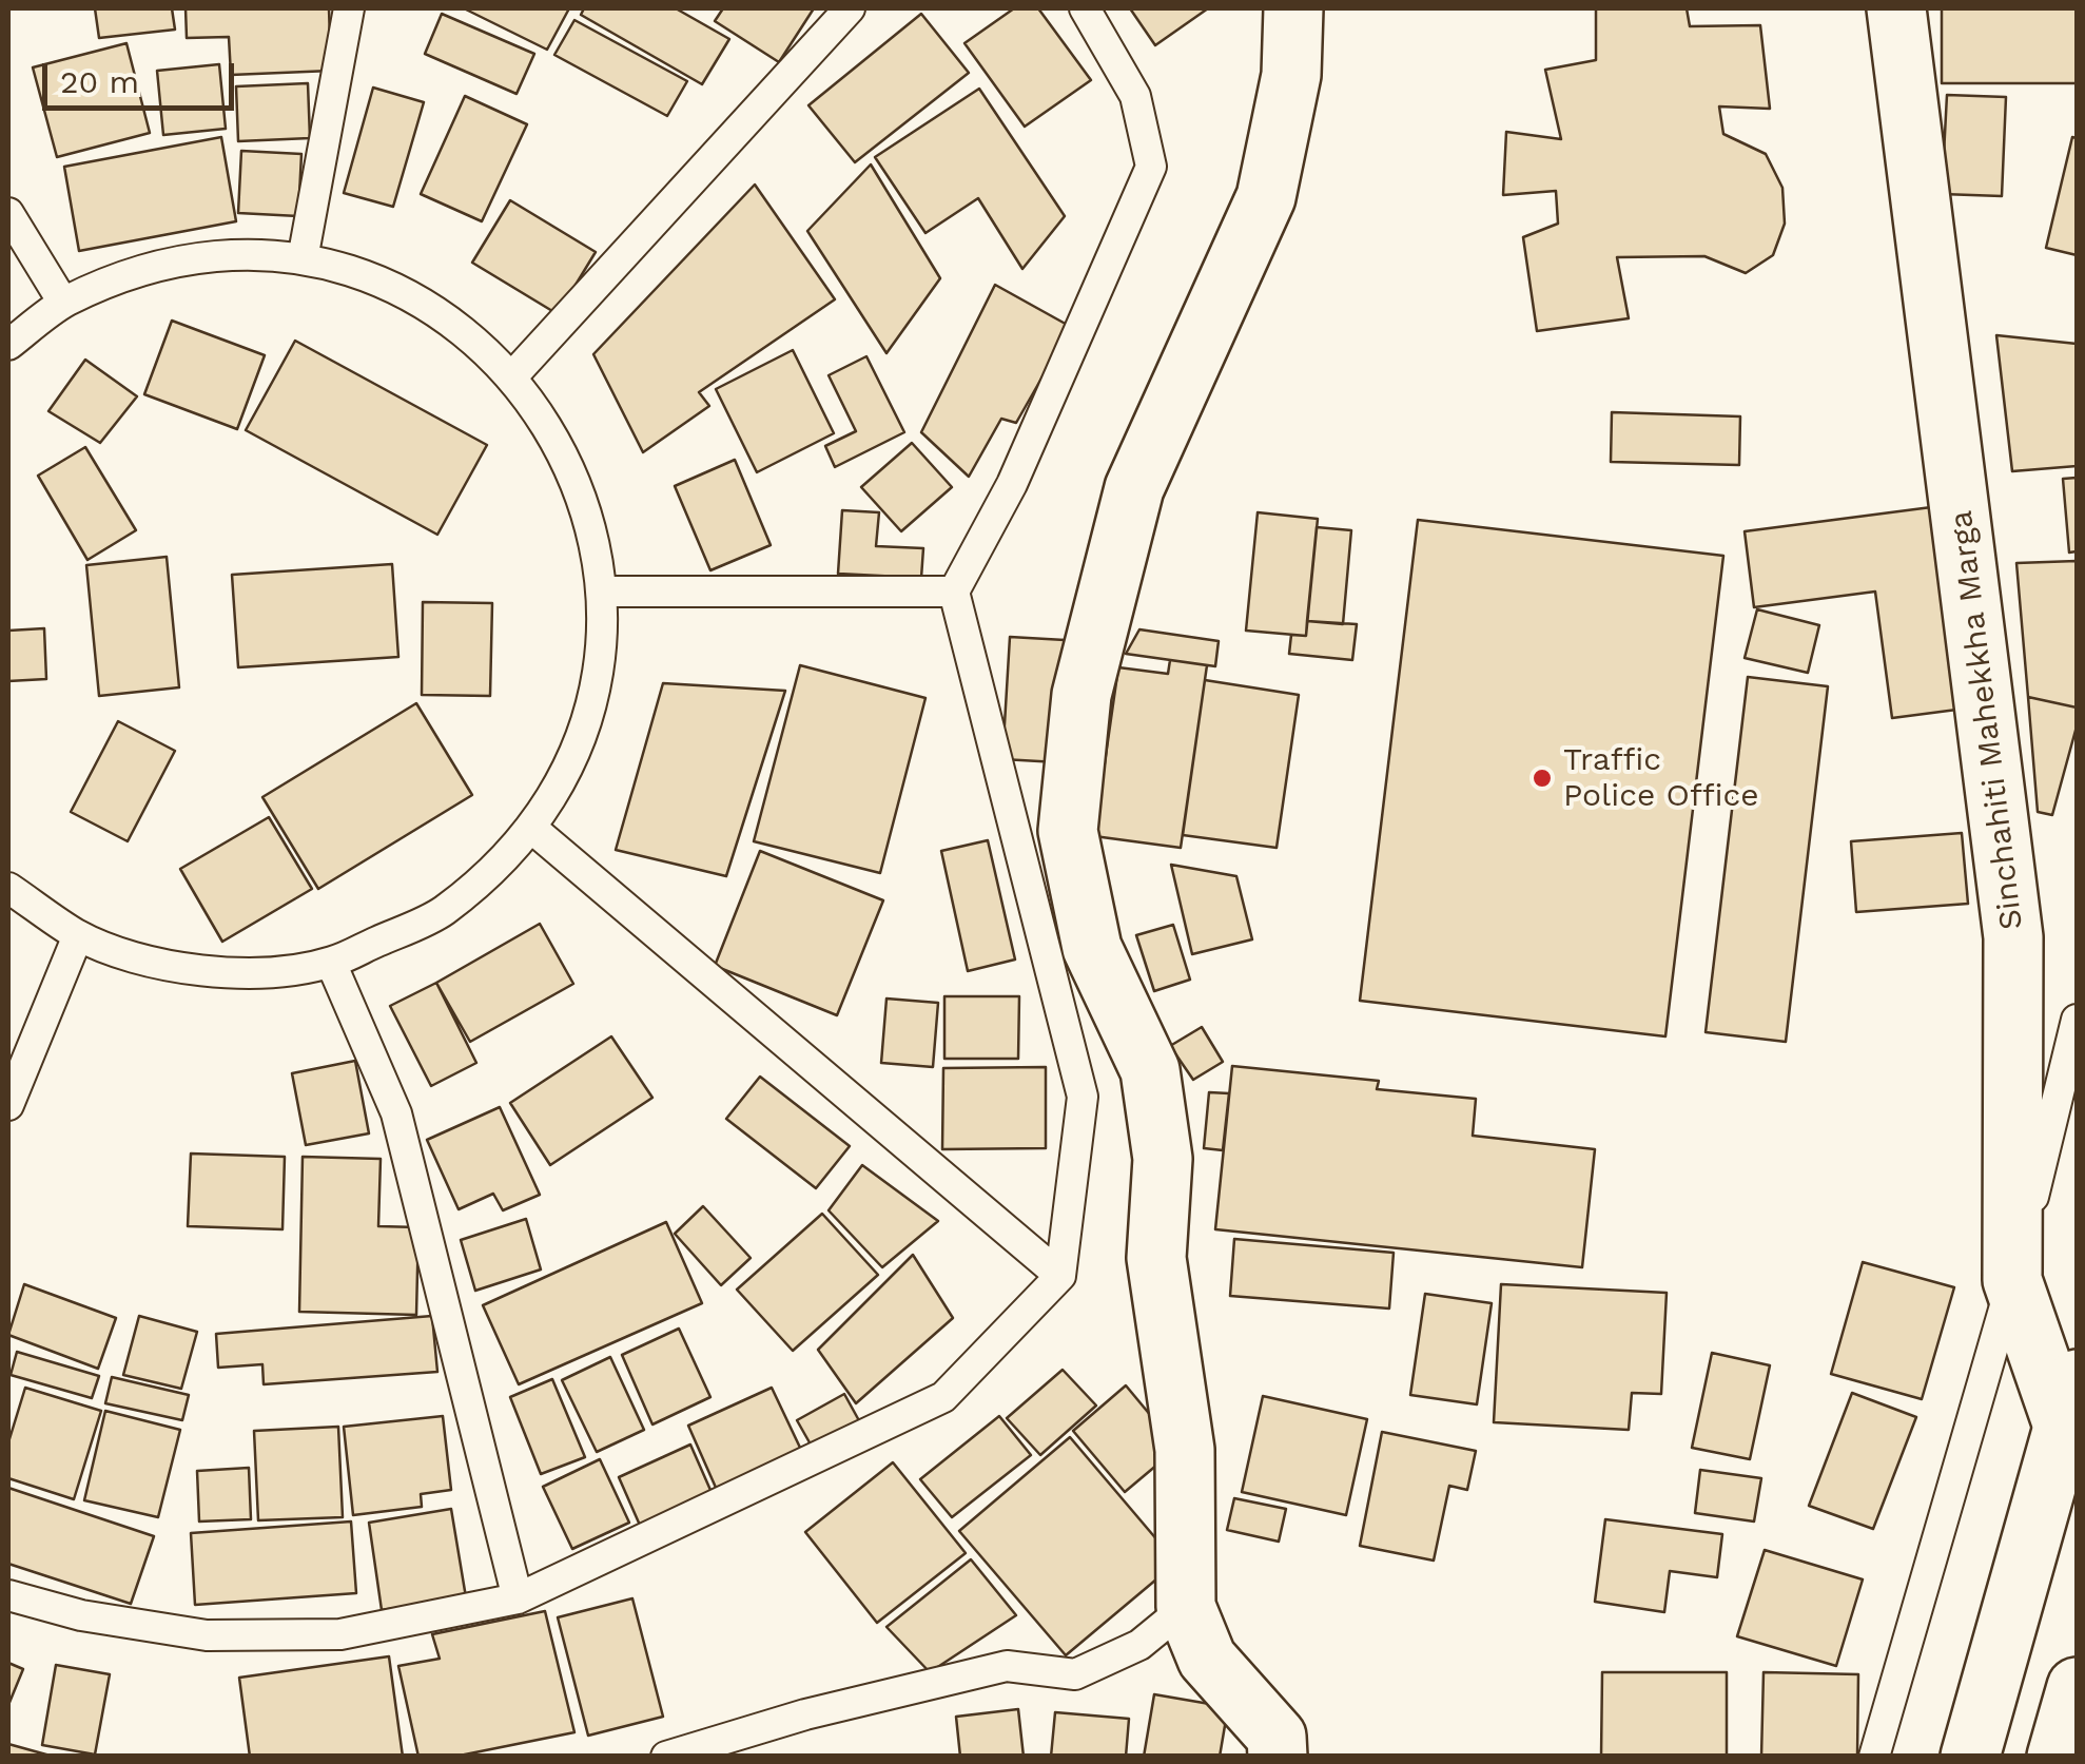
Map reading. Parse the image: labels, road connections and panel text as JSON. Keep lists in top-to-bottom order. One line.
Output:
{"streets":{"main road":["Sinchahiti Mahekkha Marga"]},"places":["Traffic Police Office"],"scale_bar":"20 m"}
